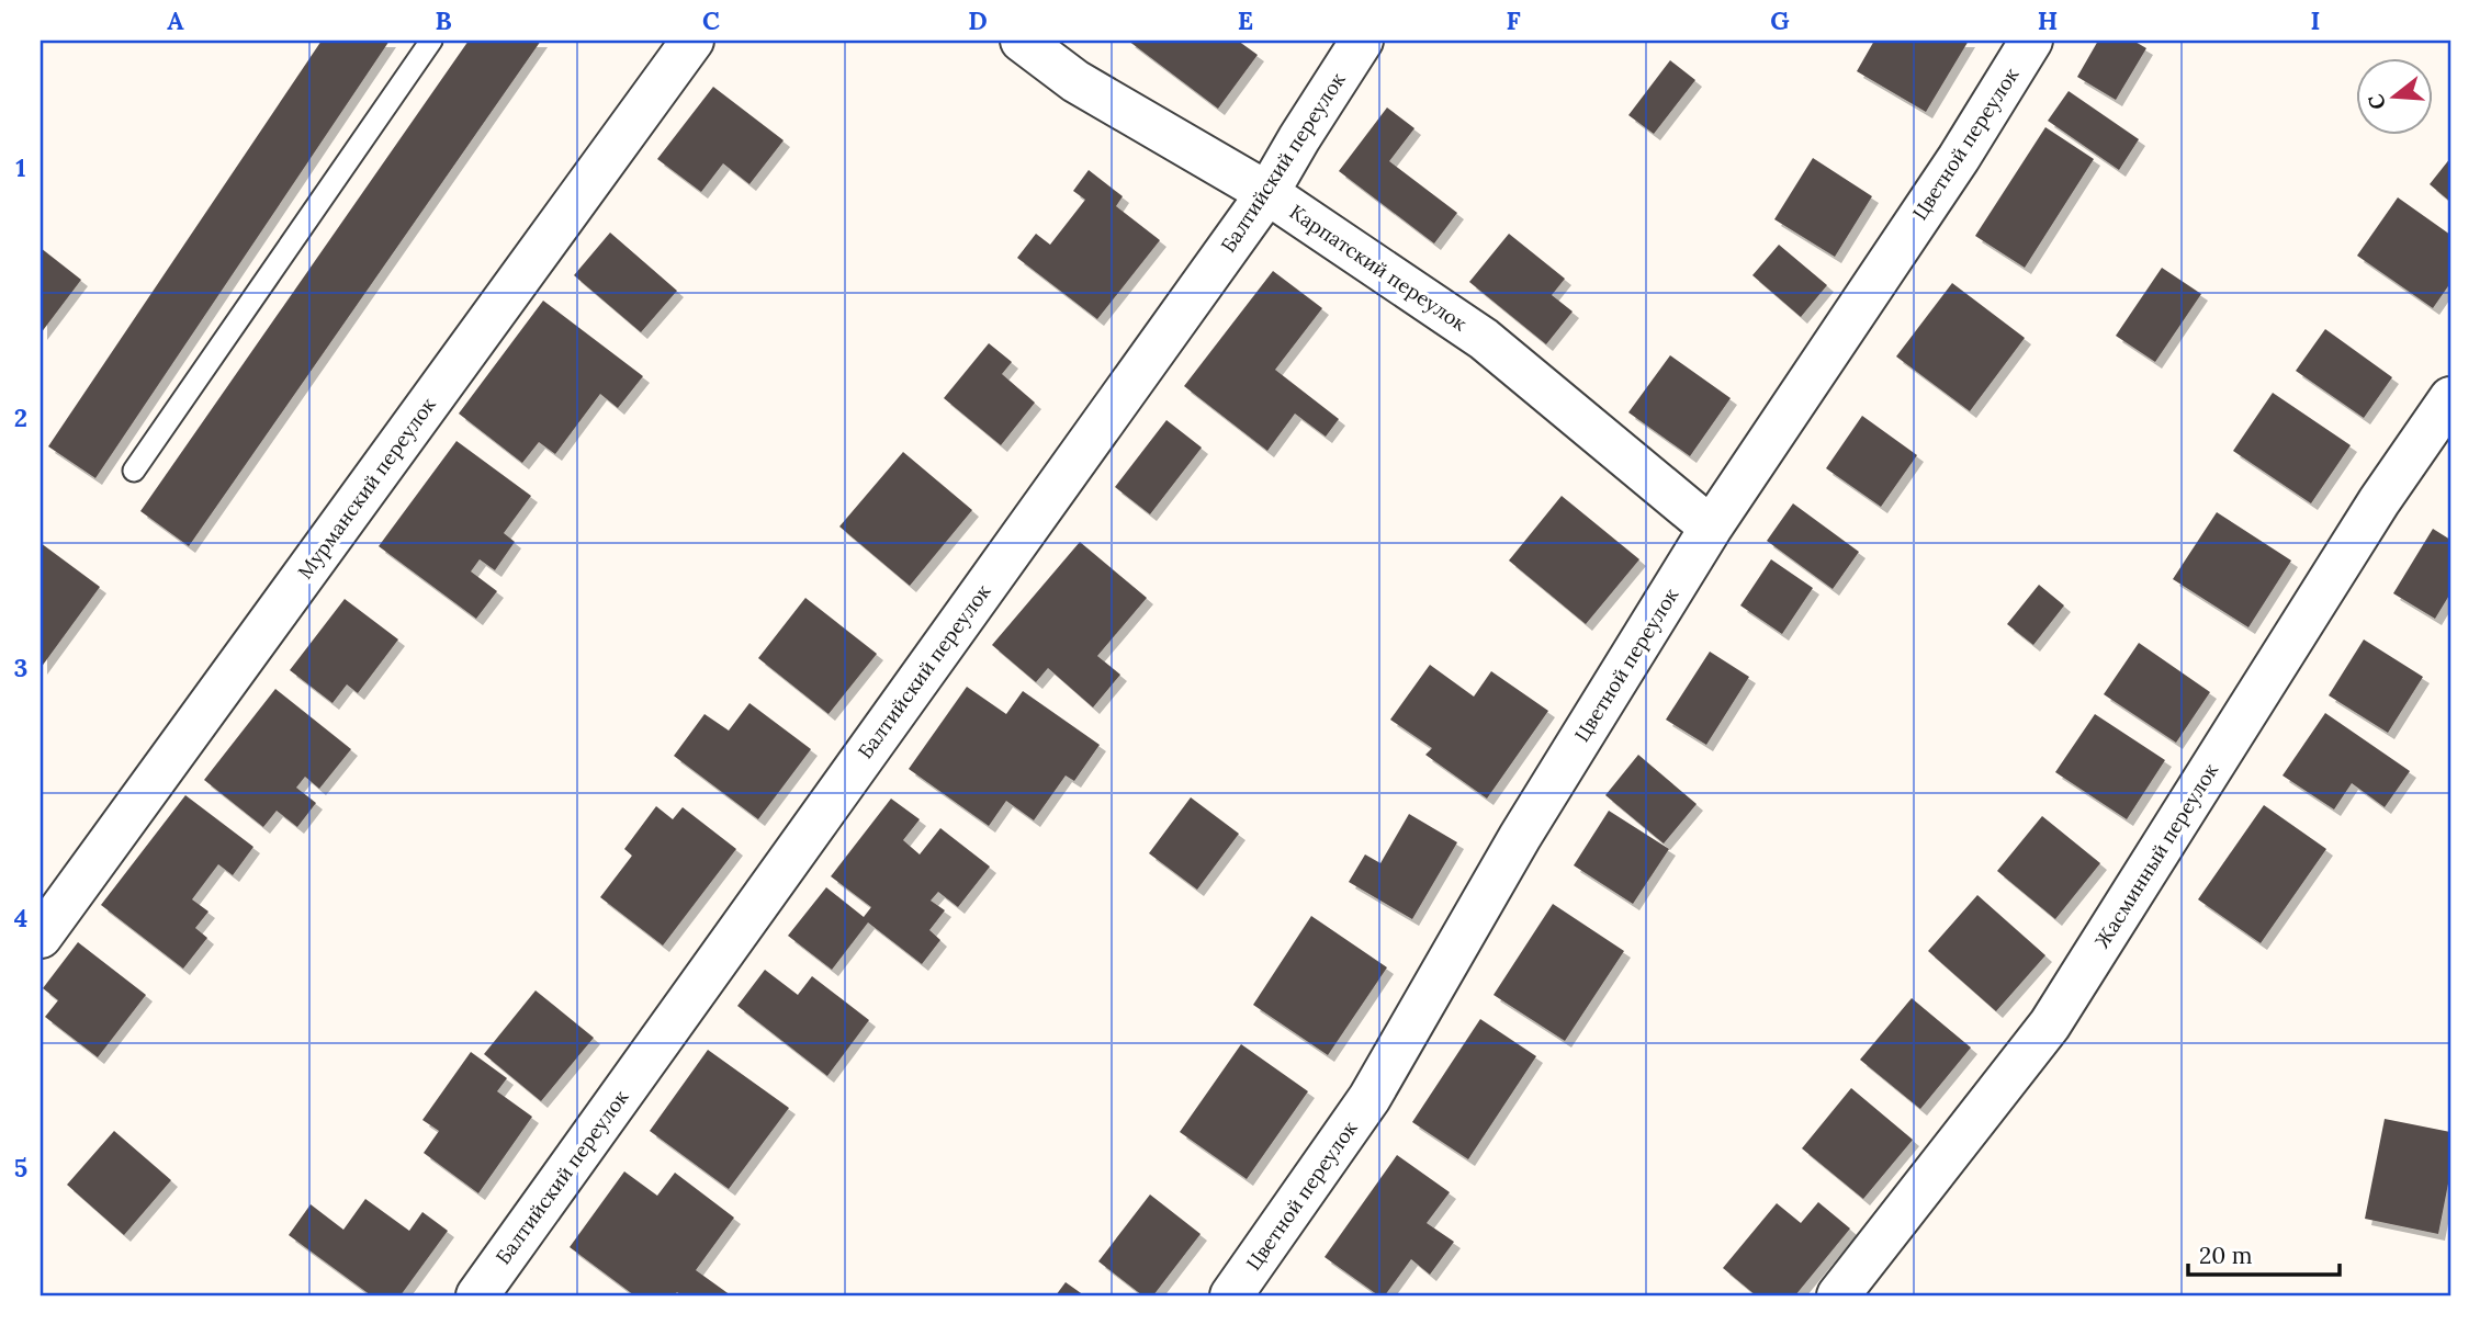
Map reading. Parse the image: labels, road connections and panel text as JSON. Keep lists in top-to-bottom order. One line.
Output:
{"streets":{"street":["Цветной переулок","Балтийский переулок","Карпатский переулок","Мурманский переулок","Жасминный переулок"]},"crossings":[["Цветной переулок","Карпатский переулок"],["Балтийский переулок","Карпатский переулок"]],"scale_bar":"20 m","north":"left","grid":{"columns":["A","B","C","D","E","F","G","H","I"],"rows":["1","2","3","4","5"]}}
